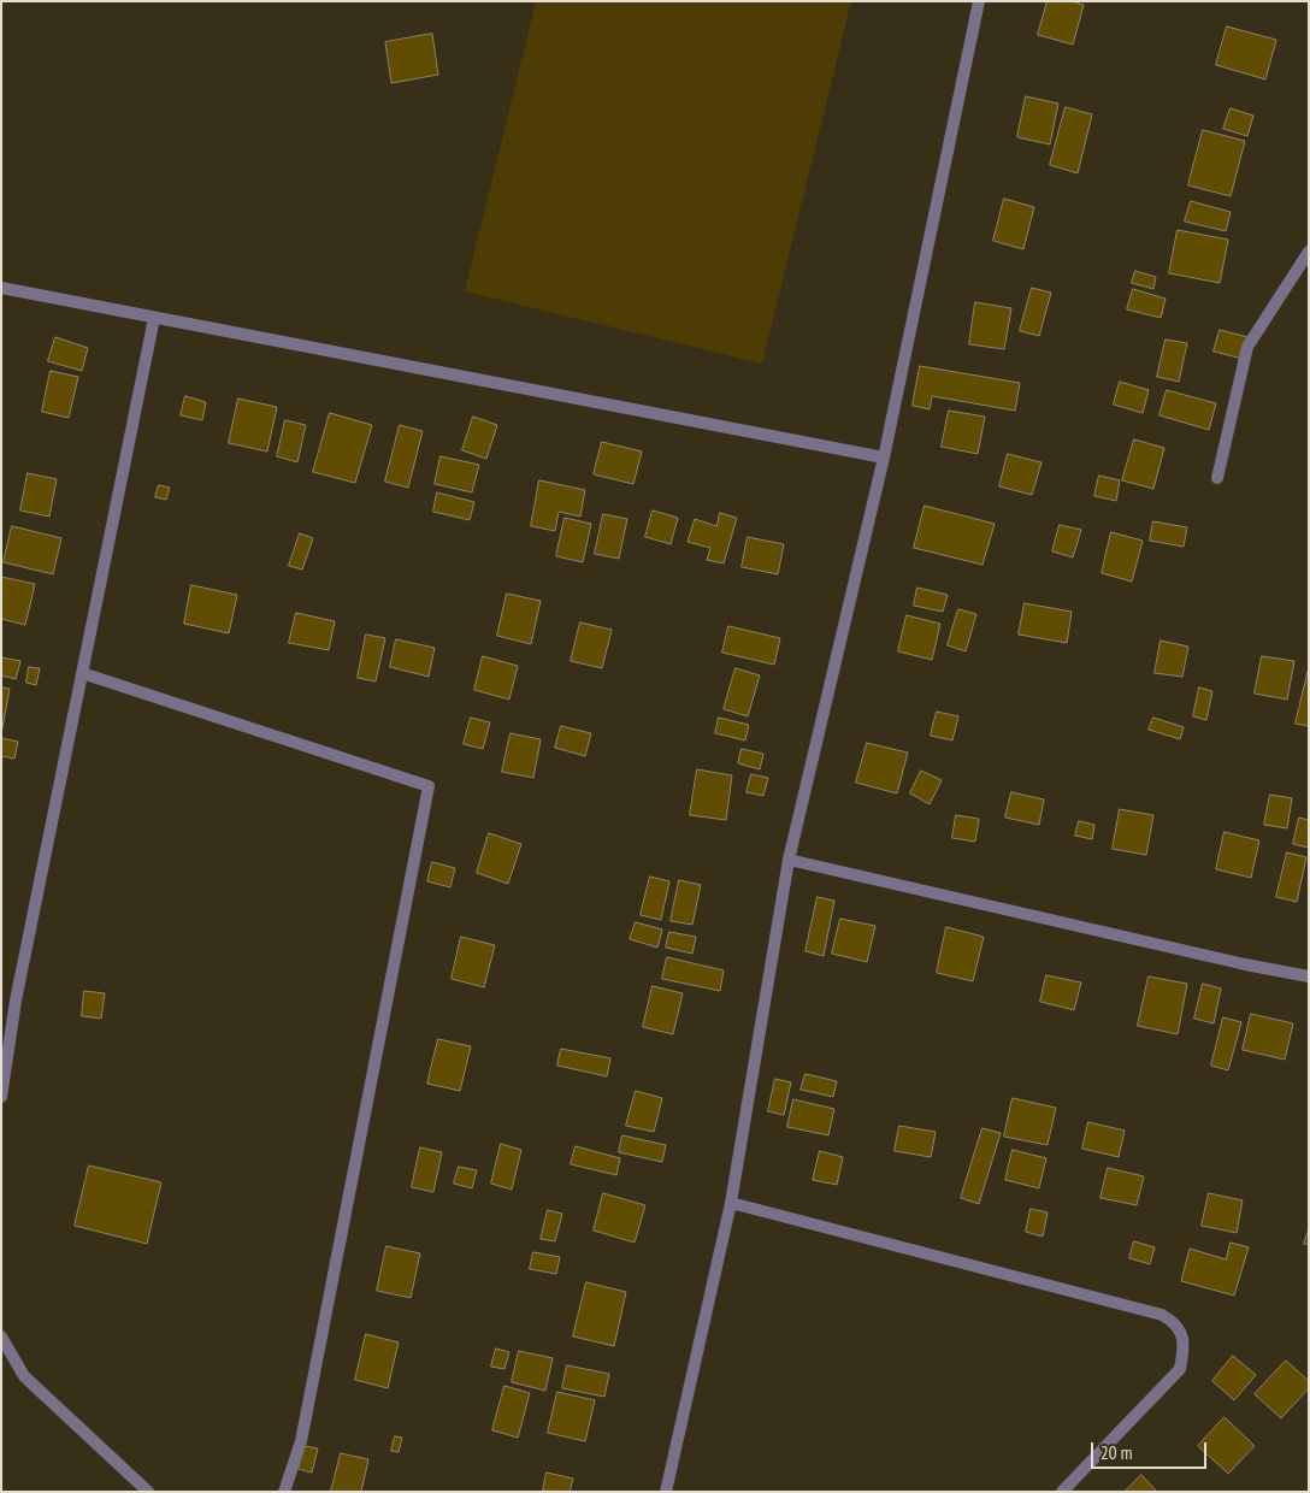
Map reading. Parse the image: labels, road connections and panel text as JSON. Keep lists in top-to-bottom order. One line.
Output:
{"scale_bar":"20 m"}
